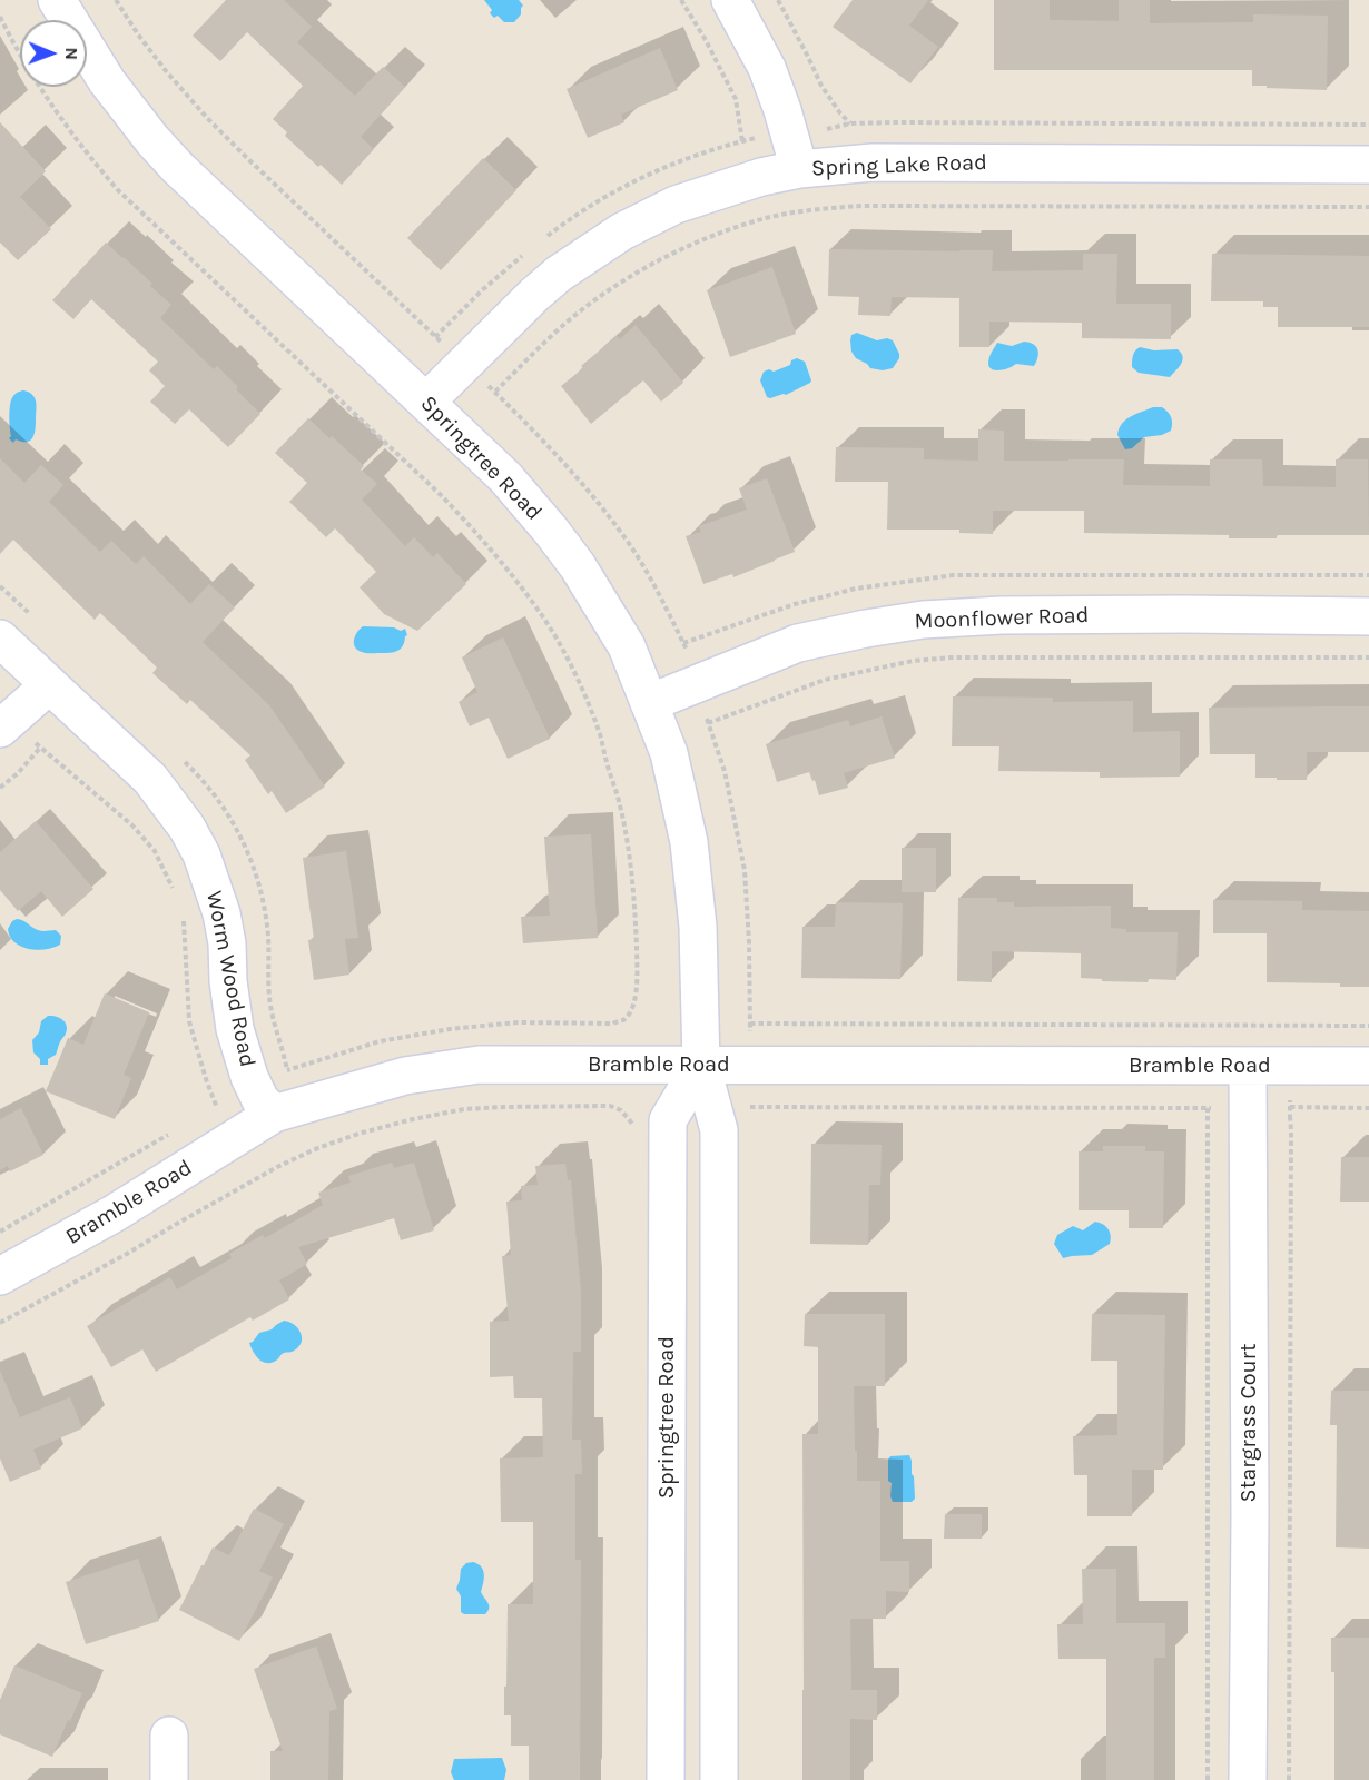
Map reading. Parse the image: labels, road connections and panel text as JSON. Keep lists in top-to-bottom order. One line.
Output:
{"streets":{"street":["Spring Lake Road","Springtree Road","Moonflower Road","Worm Wood Road","Bramble Road","Stargrass Court"]},"crossings":[["Spring Lake Road","Springtree Road"],["Springtree Road","Moonflower Road"],["Springtree Road","Bramble Road"],["Worm Wood Road","Bramble Road"],["Bramble Road","Stargrass Court"]],"north":"right"}
